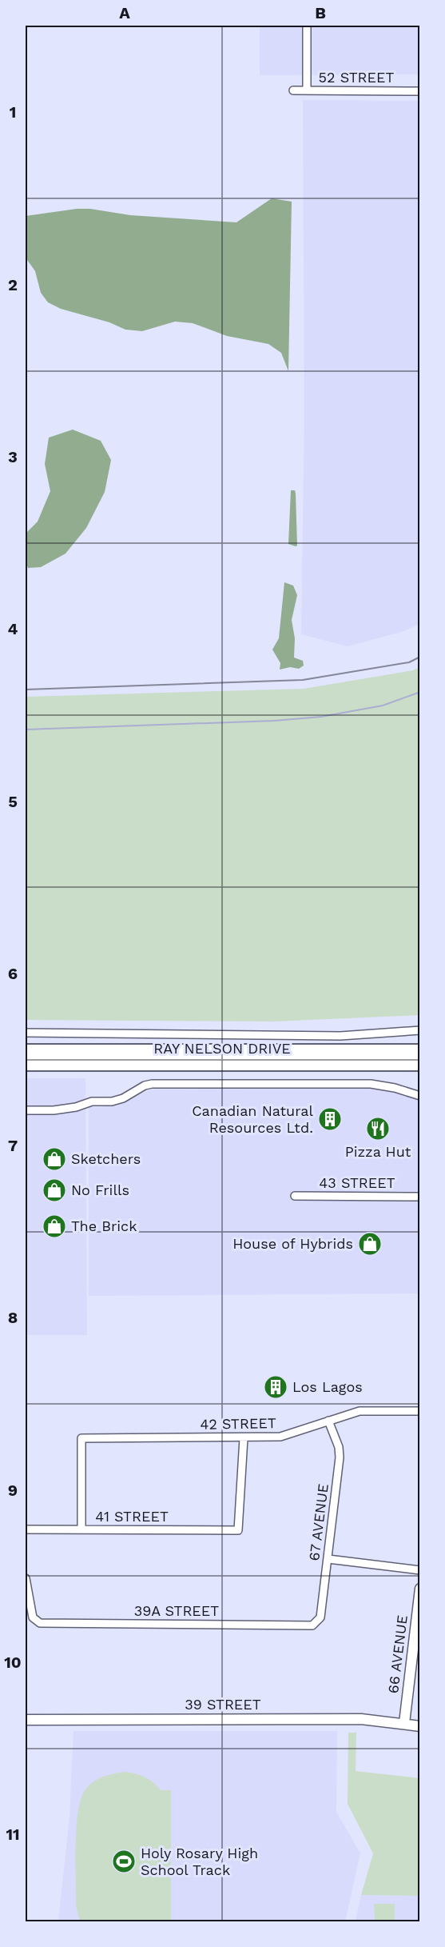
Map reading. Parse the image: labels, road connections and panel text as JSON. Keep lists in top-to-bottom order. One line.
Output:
{"streets":{"highway":["RAY NELSON DRIVE"],"street":["52 STREET","43 STREET","42 STREET","41 STREET","67 AVENUE","39A STREET","66 AVENUE","39 STREET"]},"crossings":[["42 STREET","41 STREET"],["42 STREET","67 AVENUE"],["67 AVENUE","39A STREET"],["66 AVENUE","39 STREET"]],"places":{"building":["Canadian Natural Resources Ltd.","Los Lagos"],"restaurant":["Pizza Hut"],"shop":["Sketchers","No Frills","The Brick","House of Hybrids"],"sports":["Holy Rosary High School Track"]},"grid":{"columns":["A","B"],"rows":["1","2","3","4","5","6","7","8","9","10","11"]}}
